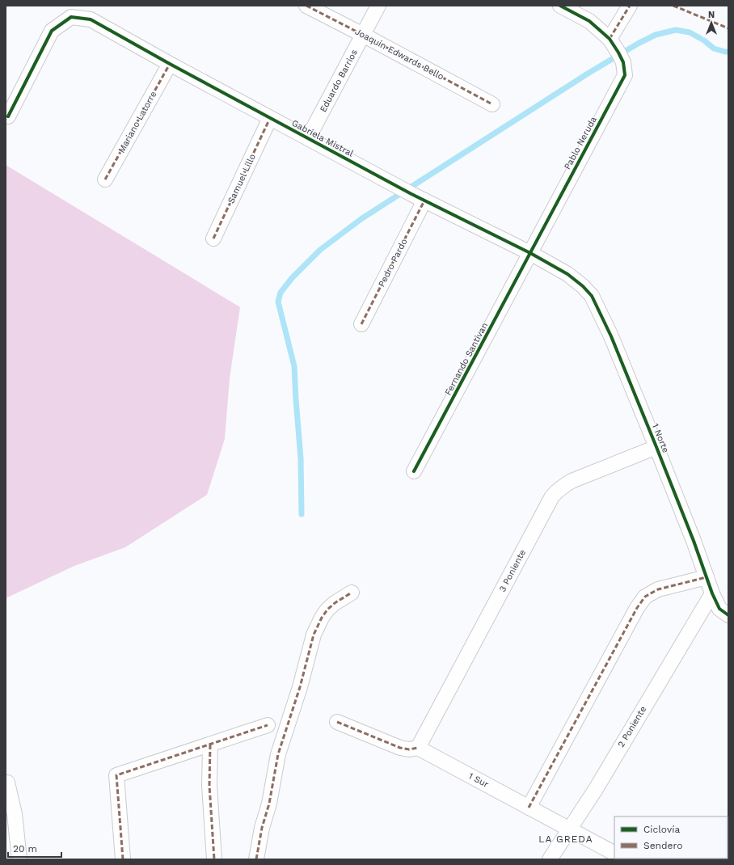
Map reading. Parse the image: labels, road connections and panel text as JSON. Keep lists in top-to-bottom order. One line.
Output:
{"streets":{"street":["Joaquín Edwards Bello","Eduardo Barrios","Mariano Latorre","Gabriela Mistral","Pablo Neruda","Samuel Lillo","Pedro Pardo","Fernando Santivan","1 Norte","3 Poniente","2 Poniente","1 Sur"]},"crossings":[["Joaquín Edwards Bello","Eduardo Barrios"],["Eduardo Barrios","Gabriela Mistral"],["Mariano Latorre","Gabriela Mistral"],["Gabriela Mistral","Pablo Neruda"],["Gabriela Mistral","Samuel Lillo"],["Gabriela Mistral","Pedro Pardo"],["Gabriela Mistral","Fernando Santivan"],["Gabriela Mistral","1 Norte"],["Pablo Neruda","Fernando Santivan"],["1 Norte","3 Poniente"],["1 Norte","2 Poniente"],["3 Poniente","1 Sur"],["2 Poniente","1 Sur"]],"districts":["LA GREDA"],"legend":["Ciclovía","Sendero"],"scale_bar":"20 m","north":"top"}
